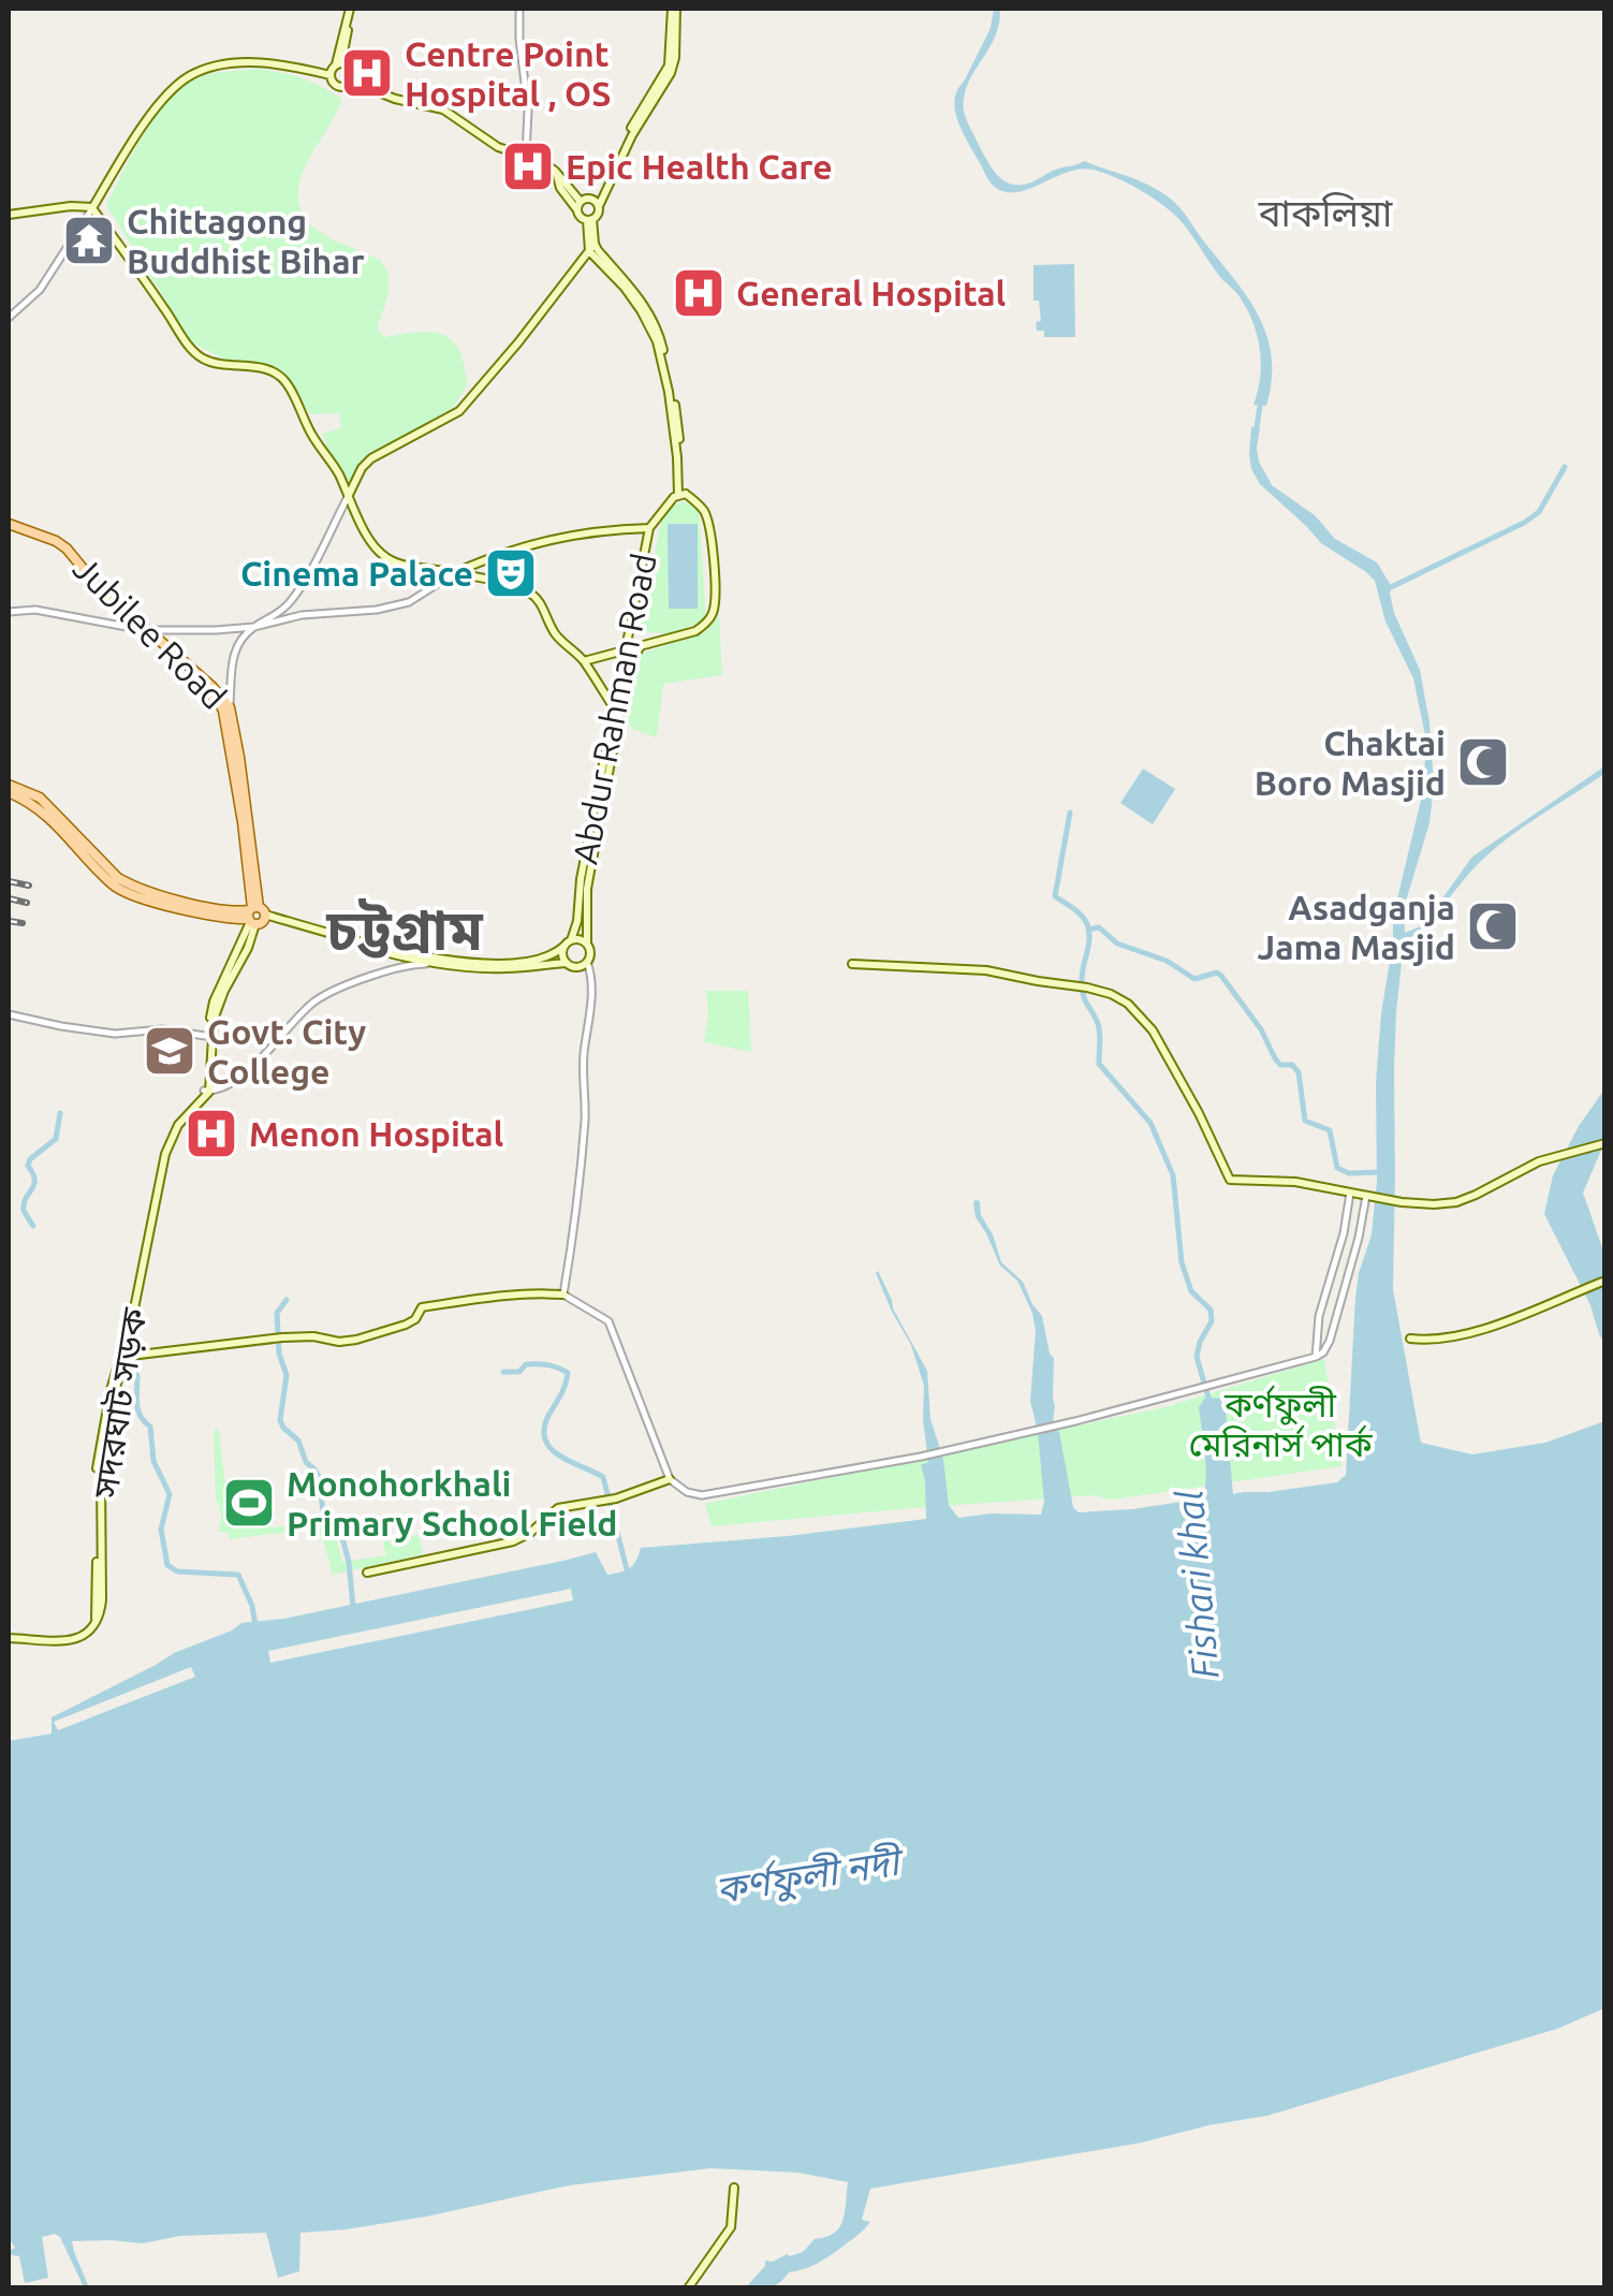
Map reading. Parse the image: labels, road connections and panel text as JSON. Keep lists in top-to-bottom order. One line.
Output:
{"streets":{"main road":["Jubilee Road","Abdur Rahman Road","সদরঘাট সড়ক"]},"districts":["বাকলিয়া","চট্টগ্রাম"],"water":["Fishari khal","কর্ণফুলী নদী"],"parks":["কর্ণফুলী মেরিনার্স পার্ক"],"places":{"hospital":["Centre Point Hospital , OS","Epic Health Care","General Hospital","Menon Hospital"],"temple":["Chittagong Buddhist Bihar"],"theatre":["Cinema Palace"],"mosque":["Chaktai Boro Masjid","Asadganja Jama Masjid"],"school or university":["Govt. City College"],"sports":["Monohorkhali Primary School Field"]}}
